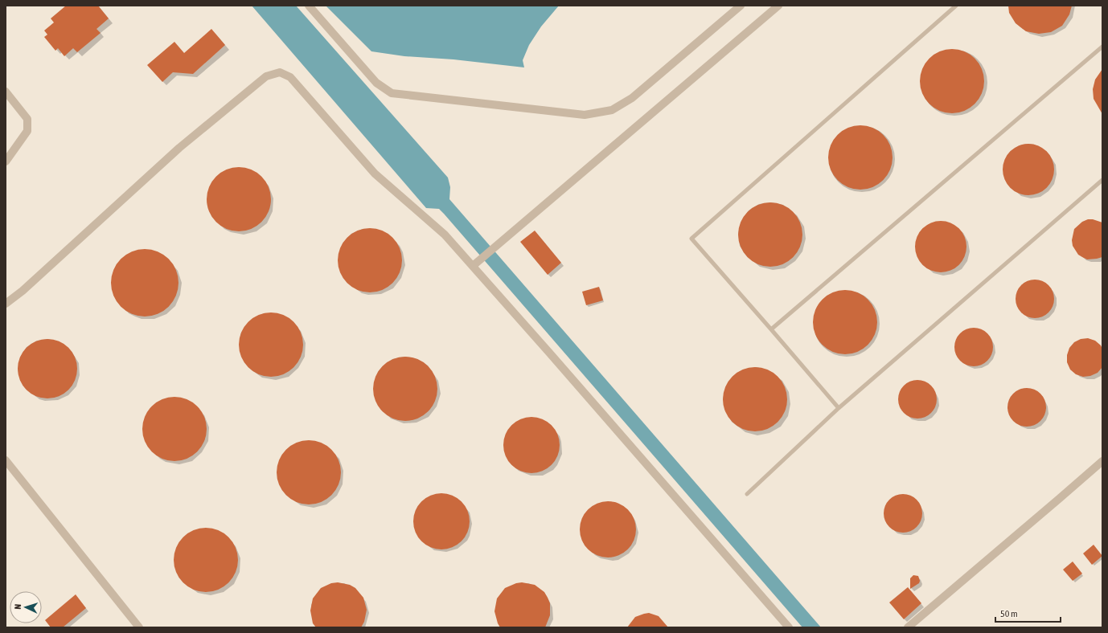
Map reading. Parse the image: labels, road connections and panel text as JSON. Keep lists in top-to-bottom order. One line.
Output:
{"scale_bar":"50 m","north":"left"}
